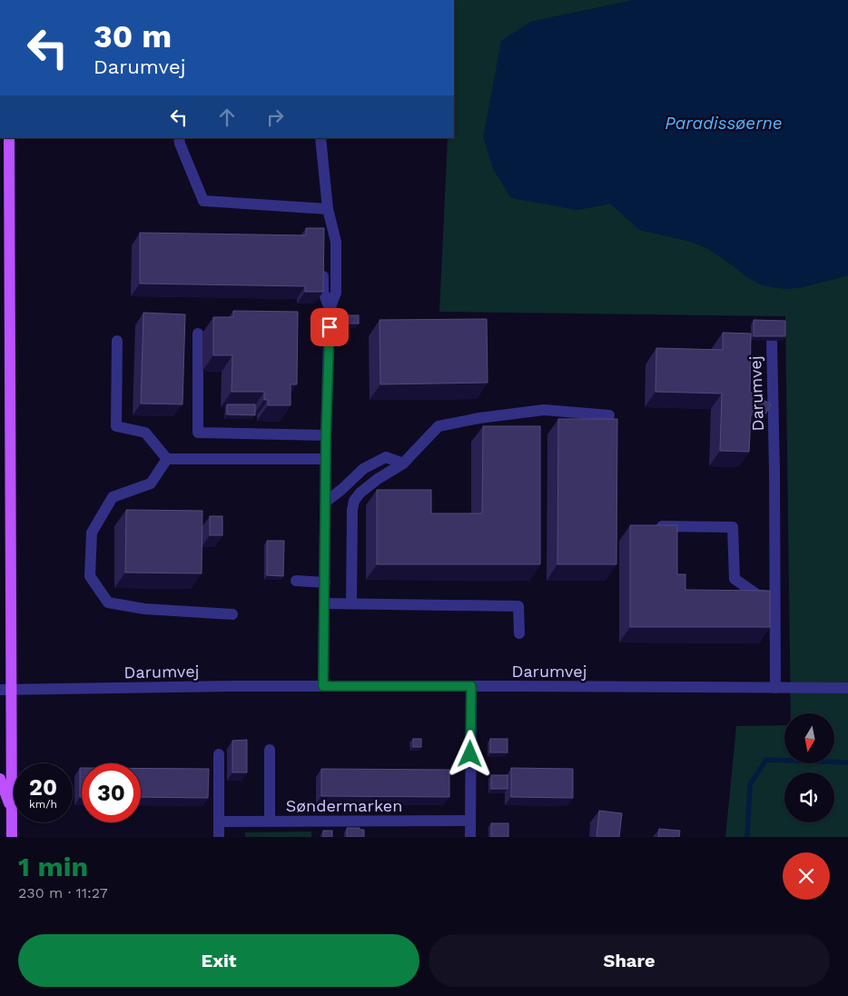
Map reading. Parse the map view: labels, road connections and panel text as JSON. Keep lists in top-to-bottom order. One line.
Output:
{"streets":{"street":["Darumvej","Søndermarken"]},"water":["Paradissøerne"],"north":"bottom","page":{"turn":["30 m","Darumvej"],"speed":"20 km/h","limit":"30","heading":["1 min","230 m · 11:27"],"buttons":["Exit","Share"]}}
